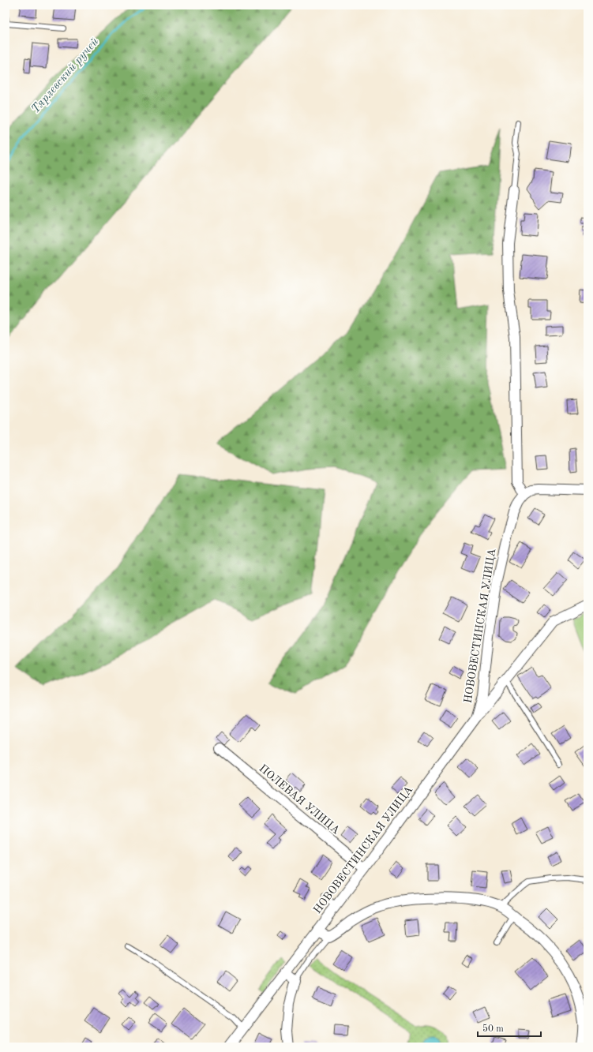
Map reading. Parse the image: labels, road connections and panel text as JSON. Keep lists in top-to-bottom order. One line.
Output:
{"streets":{"street":["НОВОВЕСТИНСКАЯ УЛИЦА","ПОЛЕВАЯ УЛИЦА"]},"crossings":[["НОВОВЕСТИНСКАЯ УЛИЦА","ПОЛЕВАЯ УЛИЦА"]],"water":["Тярлевский ручей"],"scale_bar":"50 m"}
